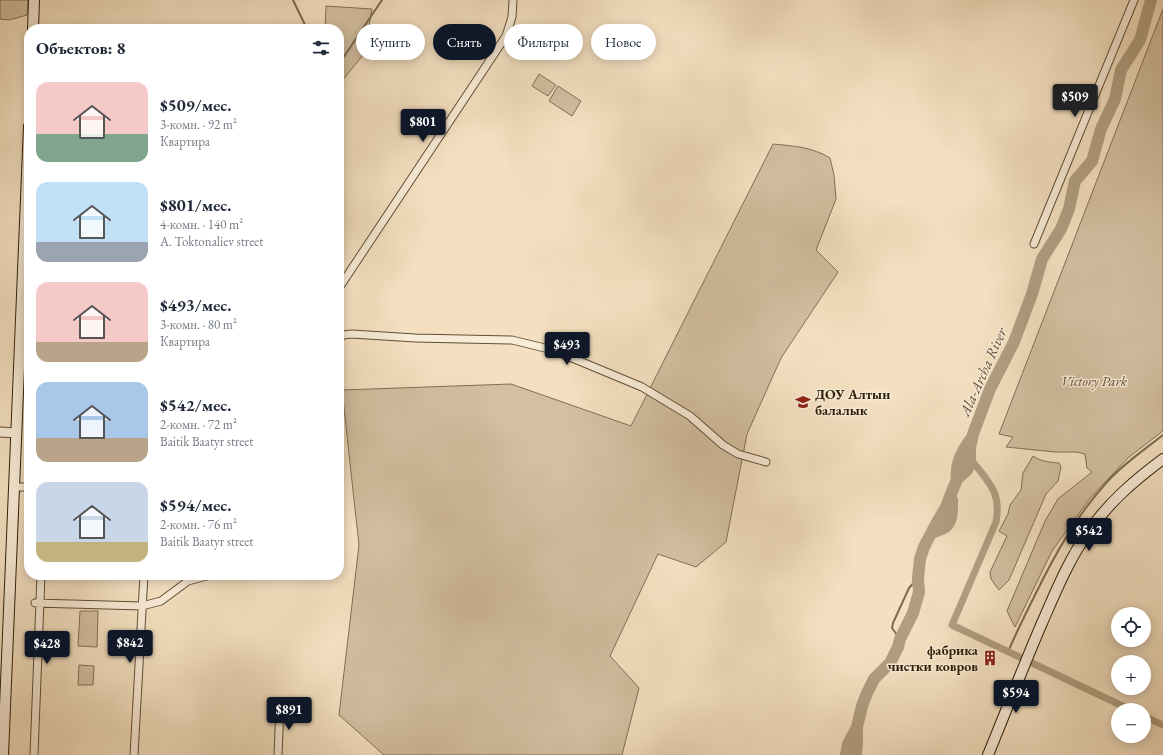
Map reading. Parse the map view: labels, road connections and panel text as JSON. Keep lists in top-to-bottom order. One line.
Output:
{"water":["Ala-Archa River"],"parks":["Victory Park"],"places":{"school or university":["ДОУ Алтын балалык"],"building":["фабрика чистки ковров"]},"page":{"chip":["Купить","Снять","Фильтры","Новое"],"heading":"Объектов: 8","list":[{"name":"$509/мес.","note":"3-комн. · 92 m² · Квартира"},{"name":"$801/мес.","note":"4-комн. · 140 m² · A. Toktonaliev street"},{"name":"$493/мес.","note":"3-комн. · 80 m² · Квартира"},{"name":"$542/мес.","note":"2-комн. · 72 m² · Baitik Baatyr street"},{"name":"$594/мес.","note":"2-комн. · 76 m² · Baitik Baatyr street"}],"price":["$509","$801","$493","$542","$842","$428","$594","$891"],"map_buttons":["+","−"]}}
